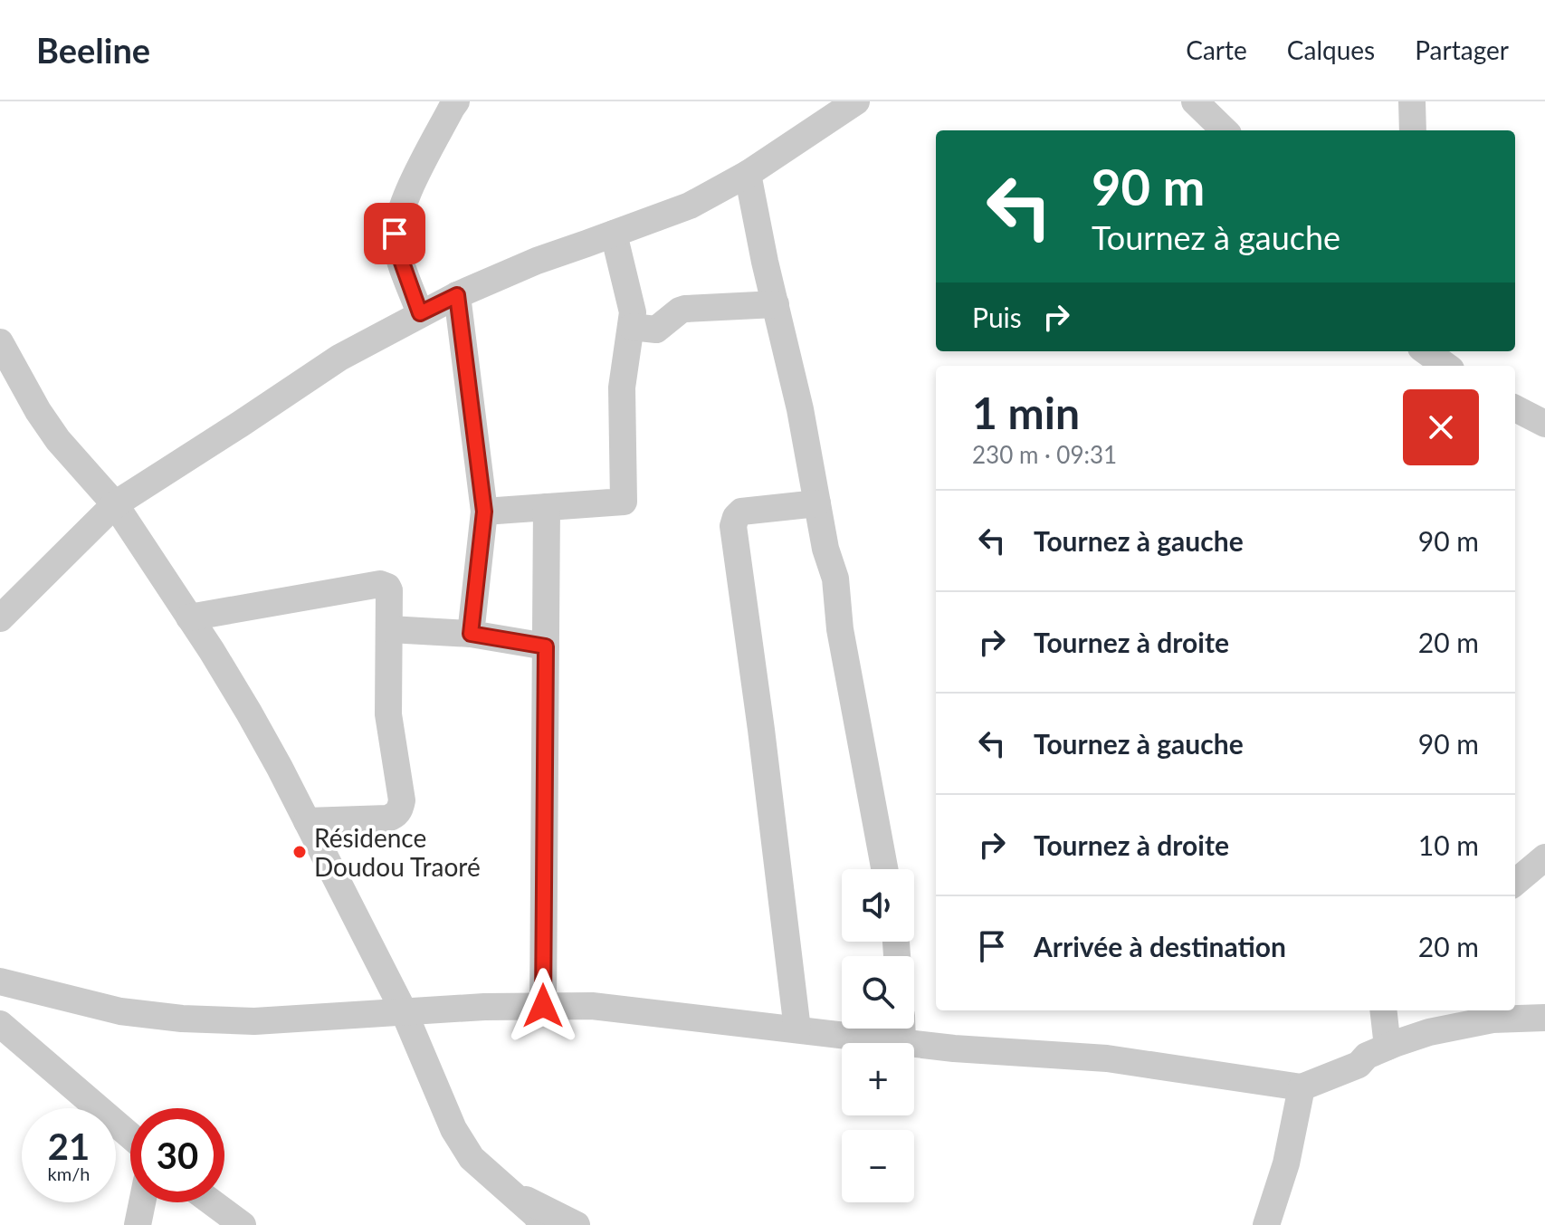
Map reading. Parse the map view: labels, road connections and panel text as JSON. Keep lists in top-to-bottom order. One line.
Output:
{"places":["Résidence Doudou Traoré"],"page":{"header":"Beeline","nav":["Carte","Calques","Partager"],"turn":["90 m","Tournez à gauche"],"then":"Puis","heading":["1 min","230 m · 09:31"],"list":[{"name":"Tournez à gauche","value":"90 m"},{"name":"Tournez à droite","value":"20 m"},{"name":"Tournez à gauche","value":"90 m"},{"name":"Tournez à droite","value":"10 m"},{"name":"Arrivée à destination","value":"20 m"}],"map_buttons":["+","−"],"speed":"21 km/h","limit":"30"}}
